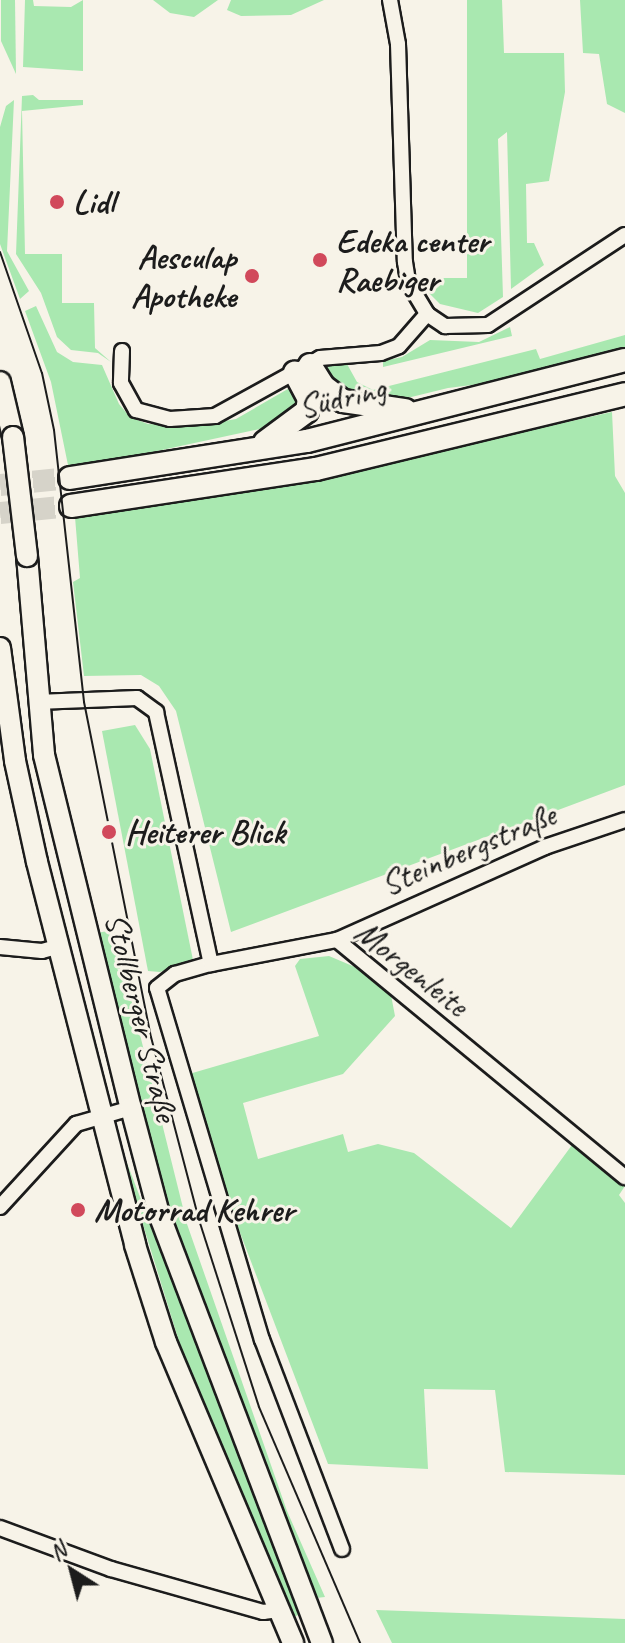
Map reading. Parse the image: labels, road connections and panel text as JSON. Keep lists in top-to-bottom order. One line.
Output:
{"streets":{"main road":["Südring","Stollberger Straße"],"street":["Steinbergstraße","Morgenleite"]},"crossings":[["Steinbergstraße","Morgenleite"],["Morgenleite","Stollberger Straße"]],"places":["Lidl","Edeka center Raebiger","Aesculap Apotheke","Heiterer Blick","Motorrad Kehrer"],"north":"top left"}
